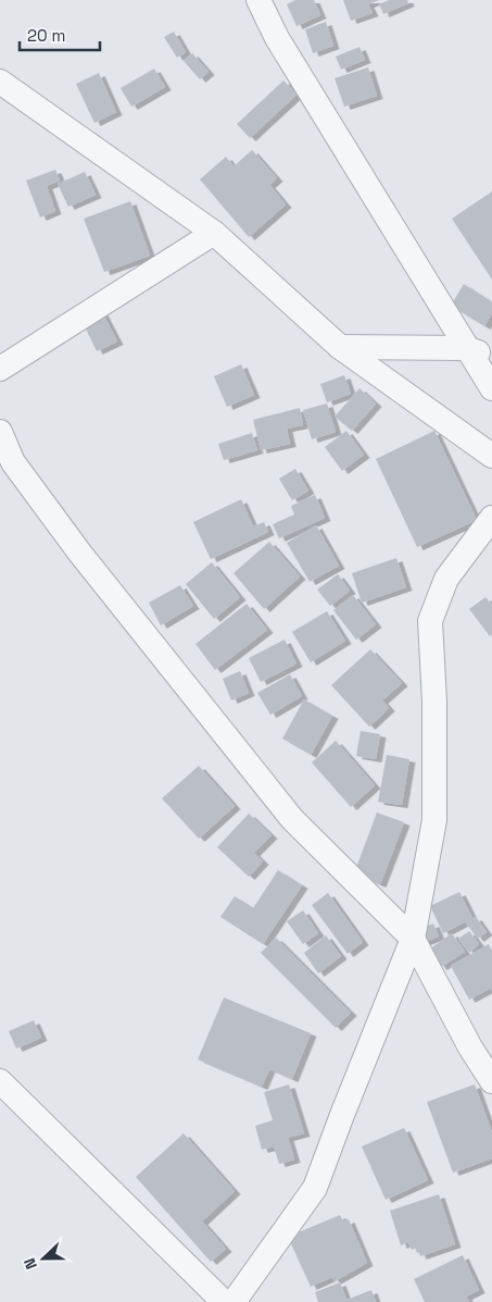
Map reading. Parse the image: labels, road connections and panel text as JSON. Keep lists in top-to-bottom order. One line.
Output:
{"scale_bar":"20 m","north":"left"}
